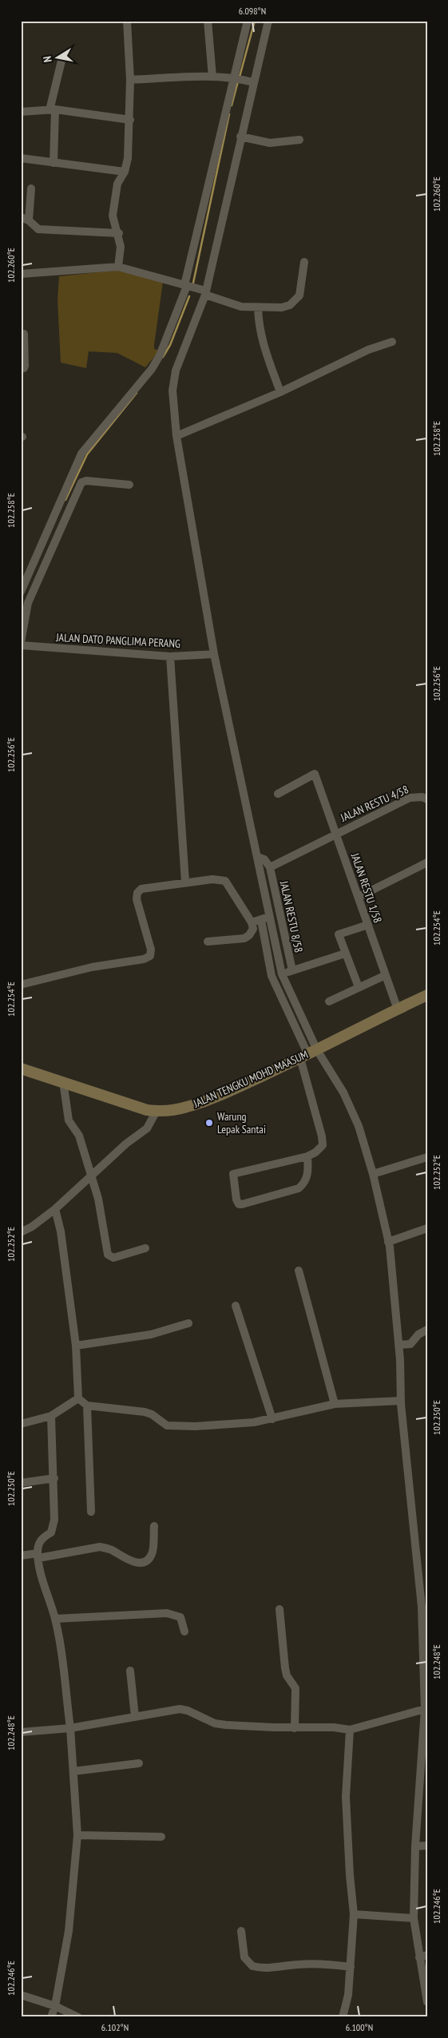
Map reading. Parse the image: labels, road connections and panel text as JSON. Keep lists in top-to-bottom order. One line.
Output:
{"streets":{"main road":["JALAN TENGKU MOHD MAASUM"],"street":["JALAN DATO PANGLIMA PERANG","JALAN RESTU 4/58","JALAN RESTU 1/58","JALAN RESTU 8/58"]},"crossings":[["JALAN RESTU 4/58","JALAN RESTU 1/58"],["JALAN RESTU 4/58","JALAN RESTU 8/58"],["JALAN RESTU 1/58","JALAN TENGKU MOHD MAASUM"]],"places":["Warung Lepak Santai"],"north":"left","coordinates":["6.098°N","102.260°E","102.258°E","102.256°E","102.254°E","102.252°E","102.250°E","102.248°E","102.246°E","6.102°N","6.100°N"]}
